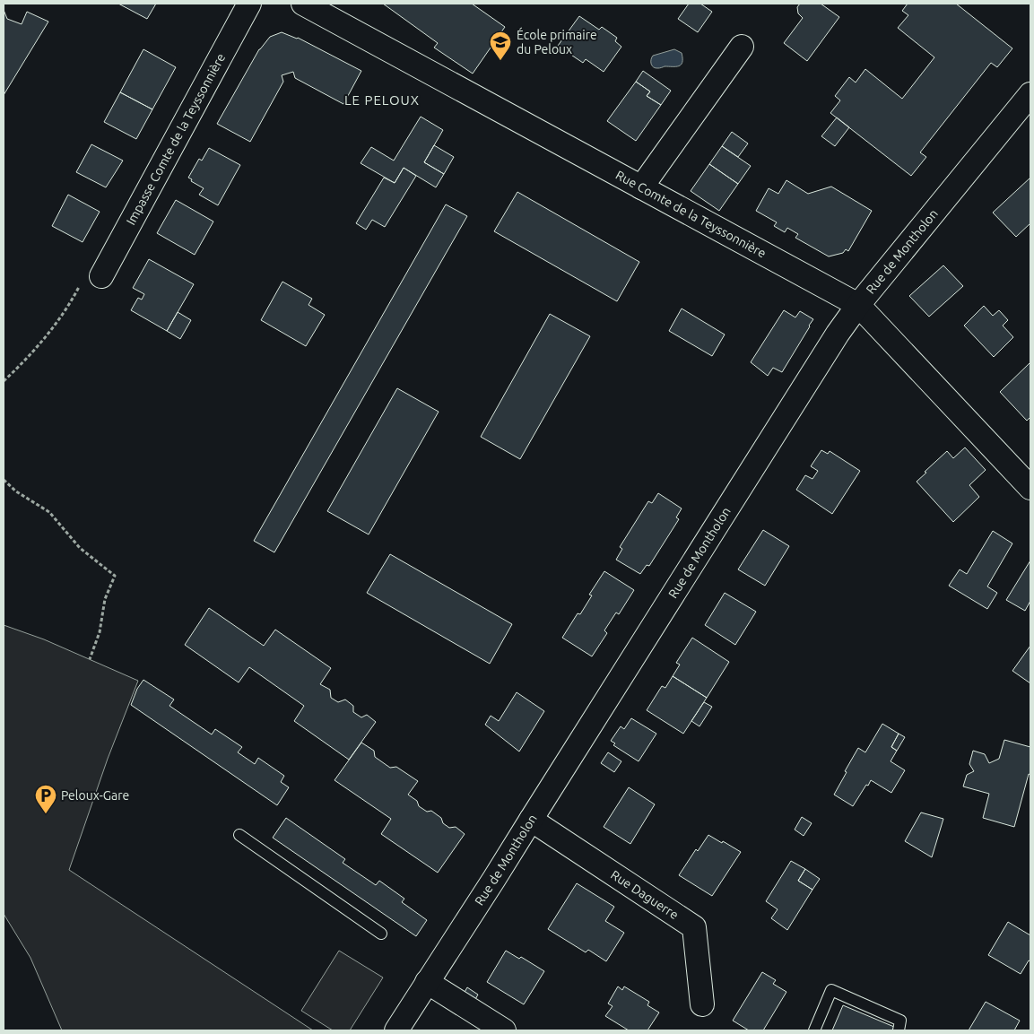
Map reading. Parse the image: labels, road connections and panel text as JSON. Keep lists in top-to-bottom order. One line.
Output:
{"streets":{"street":["Impasse Comte de la Teyssonnière","Rue Comte de la Teyssonnière","Rue de Montholon","Rue Daguerre"]},"crossings":[["Rue Comte de la Teyssonnière","Rue de Montholon"],["Rue de Montholon","Rue Daguerre"]],"districts":["LE PELOUX"],"places":{"school or university":["École primaire du Peloux"],"parking":["Peloux-Gare"]}}
